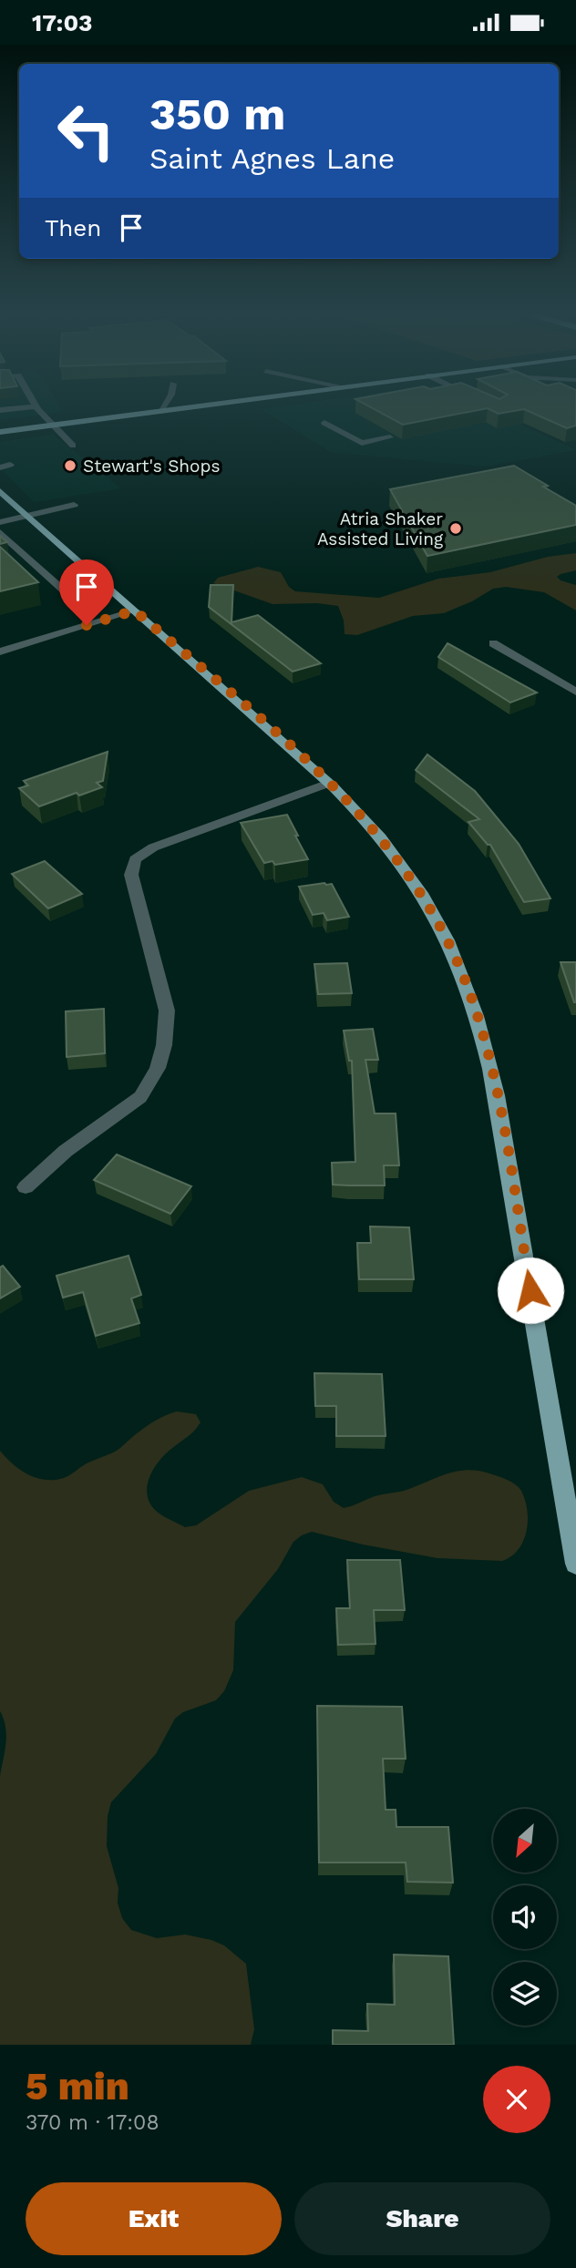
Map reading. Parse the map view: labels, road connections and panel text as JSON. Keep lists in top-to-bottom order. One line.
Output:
{"places":["Stewart's Shops","Atria Shaker Assisted Living"],"north":"bottom left","page":{"status":"17:03","turn":["350 m","Saint Agnes Lane"],"then":"Then","heading":["5 min","370 m · 17:08"],"buttons":["Exit","Share"]}}
